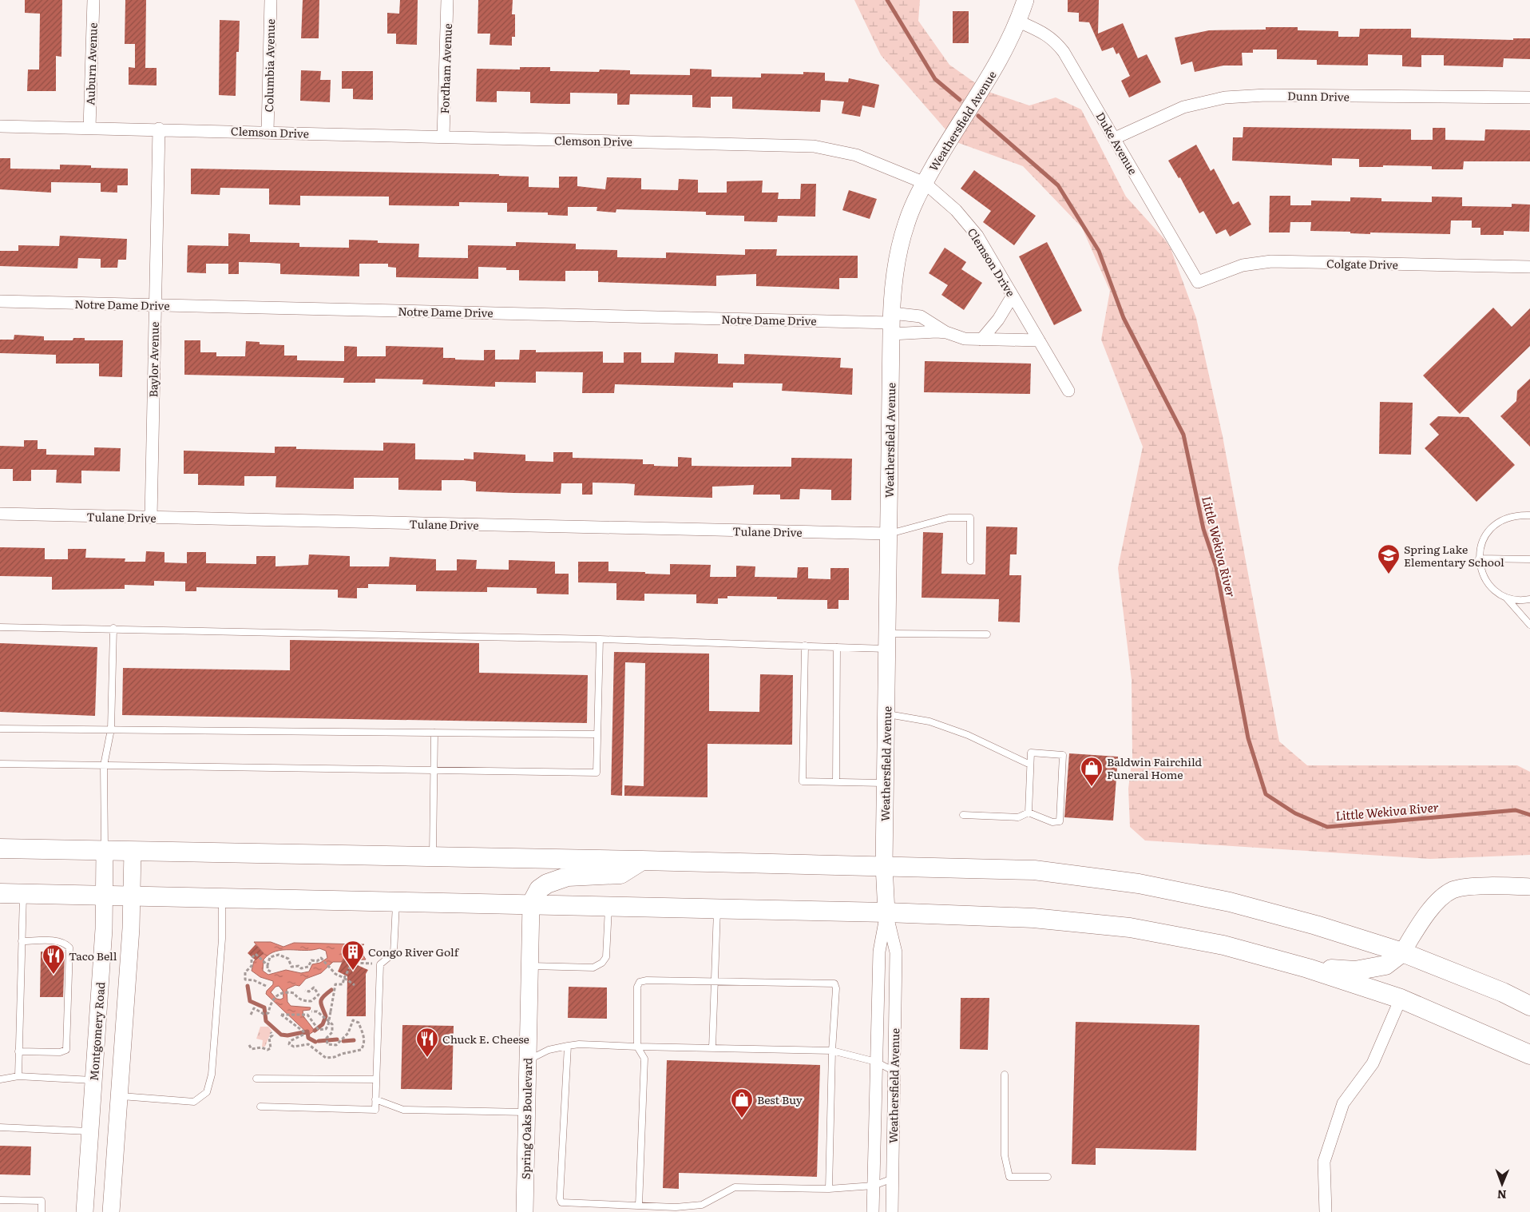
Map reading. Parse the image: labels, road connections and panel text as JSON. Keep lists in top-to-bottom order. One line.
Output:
{"streets":{"street":["Auburn Avenue","Columbia Avenue","Fordham Avenue","Dunn Drive","Weathersfield Avenue","Clemson Drive","Duke Avenue","Colgate Drive","Notre Dame Drive","Baylor Avenue","Tulane Drive","Montgomery Road","Spring Oaks Boulevard"]},"crossings":[["Auburn Avenue","Clemson Drive"],["Columbia Avenue","Clemson Drive"],["Fordham Avenue","Clemson Drive"],["Dunn Drive","Duke Avenue"],["Weathersfield Avenue","Clemson Drive"],["Weathersfield Avenue","Duke Avenue"],["Weathersfield Avenue","Notre Dame Drive"],["Weathersfield Avenue","Tulane Drive"],["Clemson Drive","Notre Dame Drive"],["Clemson Drive","Baylor Avenue"],["Duke Avenue","Colgate Drive"],["Notre Dame Drive","Baylor Avenue"],["Baylor Avenue","Tulane Drive"]],"water":["Little Wekiva River"],"places":{"school or university":["Spring Lake Elementary School"],"shop":["Baldwin Fairchild Funeral Home","Best Buy"],"building":["Congo River Golf"],"restaurant":["Taco Bell","Chuck E. Cheese"]},"north":"bottom"}
